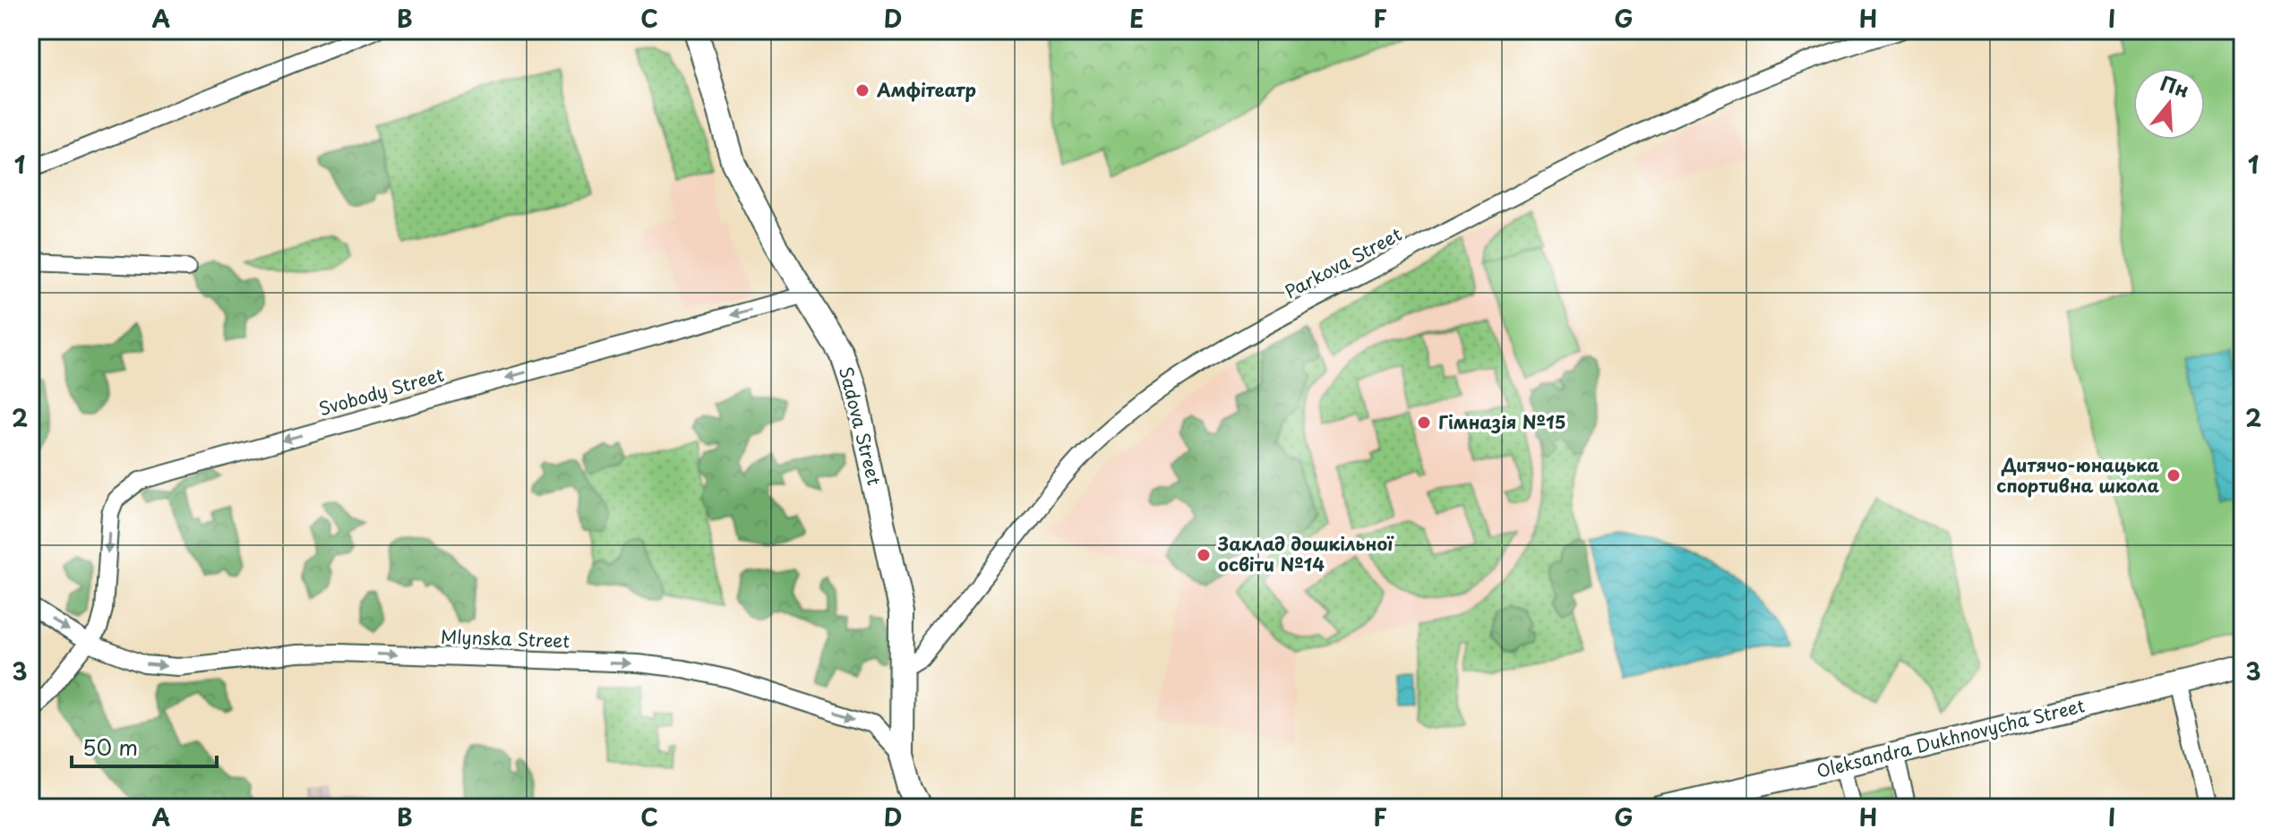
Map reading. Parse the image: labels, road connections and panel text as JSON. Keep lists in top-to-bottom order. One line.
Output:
{"streets":{"main road":["Sadova Street","Oleksandra Dukhnovycha Street"],"street":["Parkova Street","Svobody Street","Mlynska Street"]},"crossings":[["Parkova Street","Sadova Street"],["Svobody Street","Sadova Street"],["Svobody Street","Mlynska Street"],["Sadova Street","Mlynska Street"]],"one_way":["Svobody Street","Mlynska Street"],"places":["Амфітеатр","Гімназія №15","Дитячо-юнацька спортивна школа","Заклад дошкільної освіти №14"],"scale_bar":"50 m","north":"top","grid":{"columns":["A","B","C","D","E","F","G","H","I"],"rows":["1","2","3"]}}
